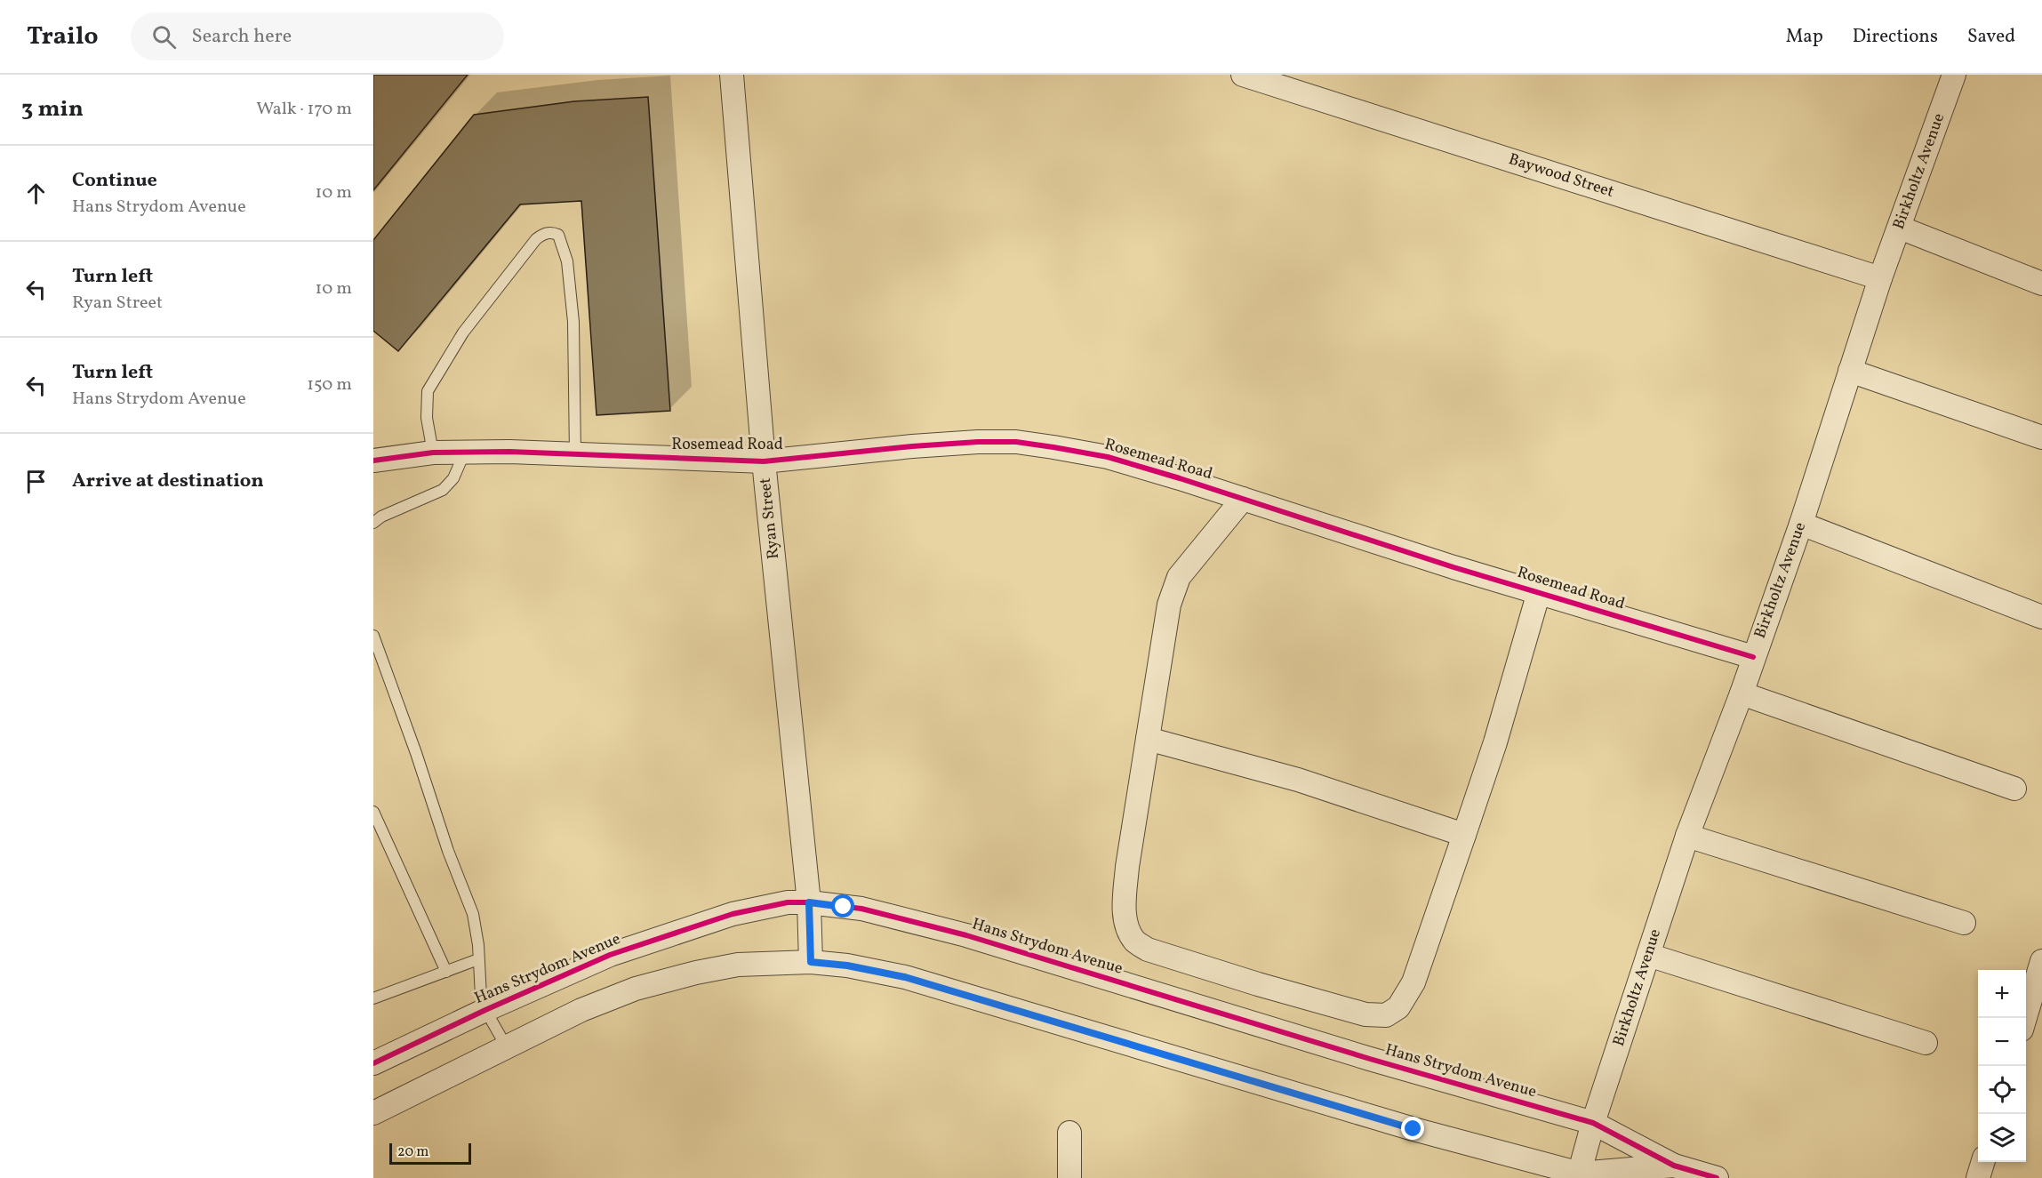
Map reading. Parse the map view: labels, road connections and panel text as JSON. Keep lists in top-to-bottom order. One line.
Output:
{"streets":{"street":["Birkholtz Avenue","Baywood Street","Rosemead Road","Ryan Street","Hans Strydom Avenue"]},"crossings":[["Birkholtz Avenue","Baywood Street"],["Birkholtz Avenue","Rosemead Road"],["Birkholtz Avenue","Hans Strydom Avenue"],["Rosemead Road","Ryan Street"],["Ryan Street","Hans Strydom Avenue"]],"scale_bar":"20 m","page":{"header":"Trailo","search":"Search here","nav":["Map","Directions","Saved"],"heading":["3 min","Walk · 170 m"],"list":[["Continue","Hans Strydom Avenue","10 m"],["Turn left","Ryan Street","10 m"],["Turn left","Hans Strydom Avenue","150 m"],"Arrive at destination"],"map_buttons":["+","−"],"scale":"20 m"}}
